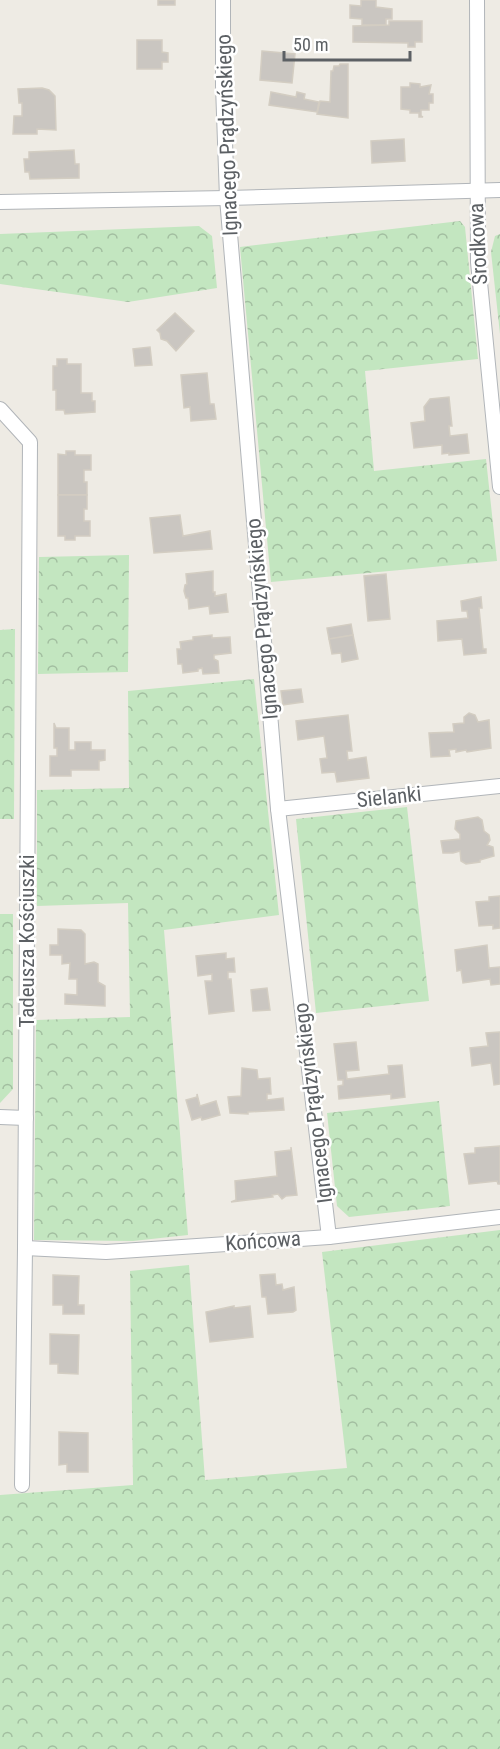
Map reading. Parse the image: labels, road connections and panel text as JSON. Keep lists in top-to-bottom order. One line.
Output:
{"streets":{"street":["Ignacego Prądzyńskiego","Środkowa","Sielanki","Tadeusza Kościuszki","Końcowa"]},"crossings":[["Ignacego Prądzyńskiego","Sielanki"],["Ignacego Prądzyńskiego","Końcowa"],["Tadeusza Kościuszki","Końcowa"]],"scale_bar":"50 m"}
